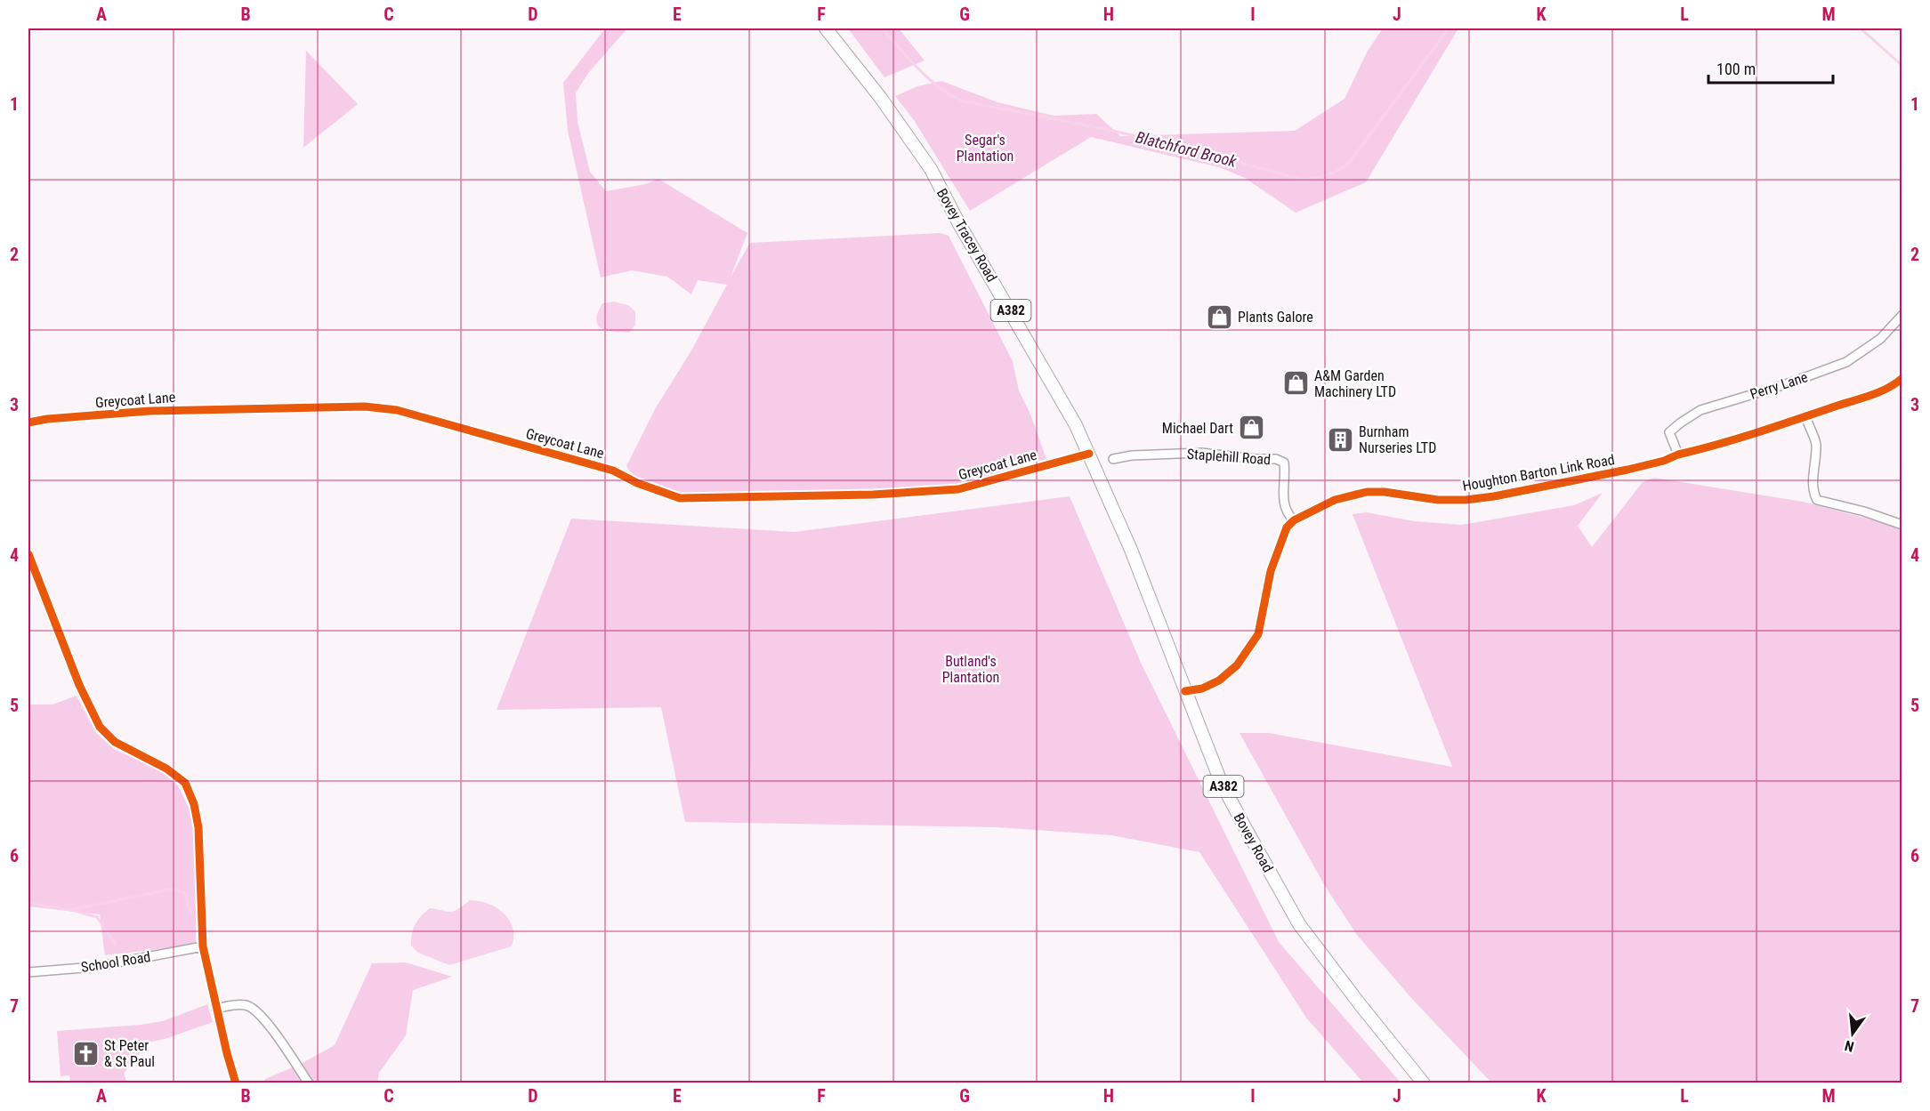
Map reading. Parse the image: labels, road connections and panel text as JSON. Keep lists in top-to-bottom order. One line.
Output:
{"streets":{"main road":["Bovey Tracey Road","A382","Bovey Road"],"street":["Perry Lane","Greycoat Lane","Staplehill Road","Houghton Barton Link Road","School Road"]},"crossings":[["Bovey Tracey Road","Greycoat Lane"],["Bovey Tracey Road","Bovey Road"],["Perry Lane","Houghton Barton Link Road"],["Greycoat Lane","Bovey Road"],["Staplehill Road","Houghton Barton Link Road"]],"water":["Blatchford Brook"],"parks":["Segar's Plantation","Butland's Plantation"],"places":{"shop":["Plants Galore","A&M Garden Machinery LTD","Michael Dart"],"building":["Burnham Nurseries LTD"],"church":["St Peter & St Paul"]},"scale_bar":"100 m","north":"bottom","grid":{"columns":["A","B","C","D","E","F","G","H","I","J","K","L","M"],"rows":["1","2","3","4","5","6","7"]}}
